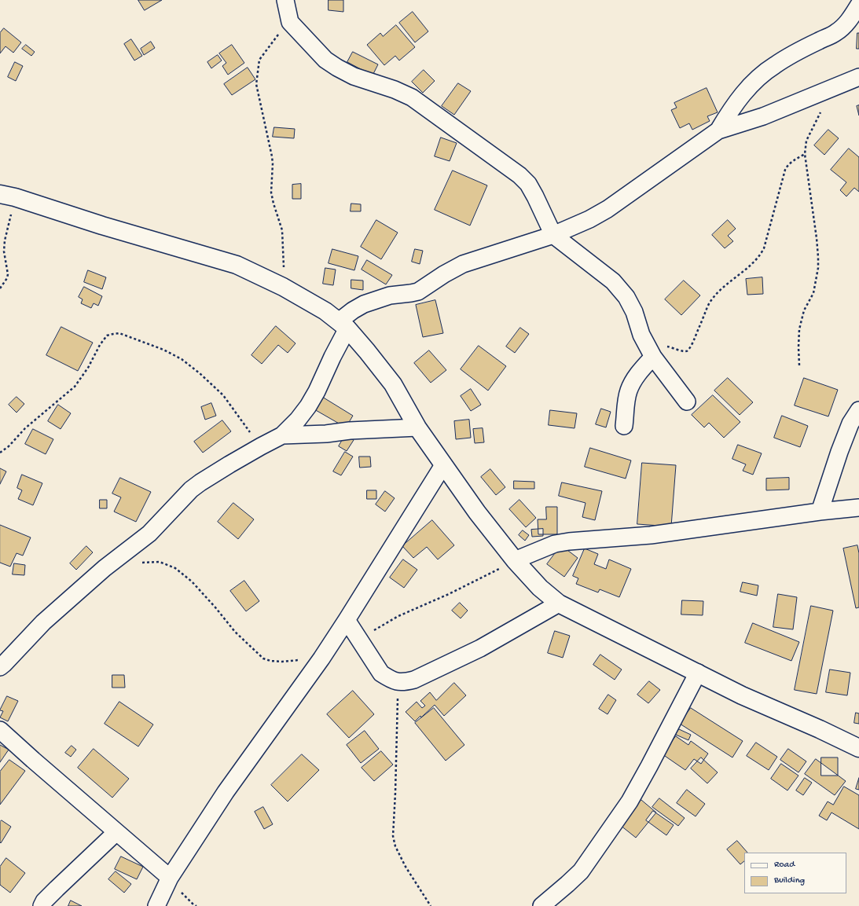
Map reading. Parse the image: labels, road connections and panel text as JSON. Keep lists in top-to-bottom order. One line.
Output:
{"legend":["Road","Building"]}
